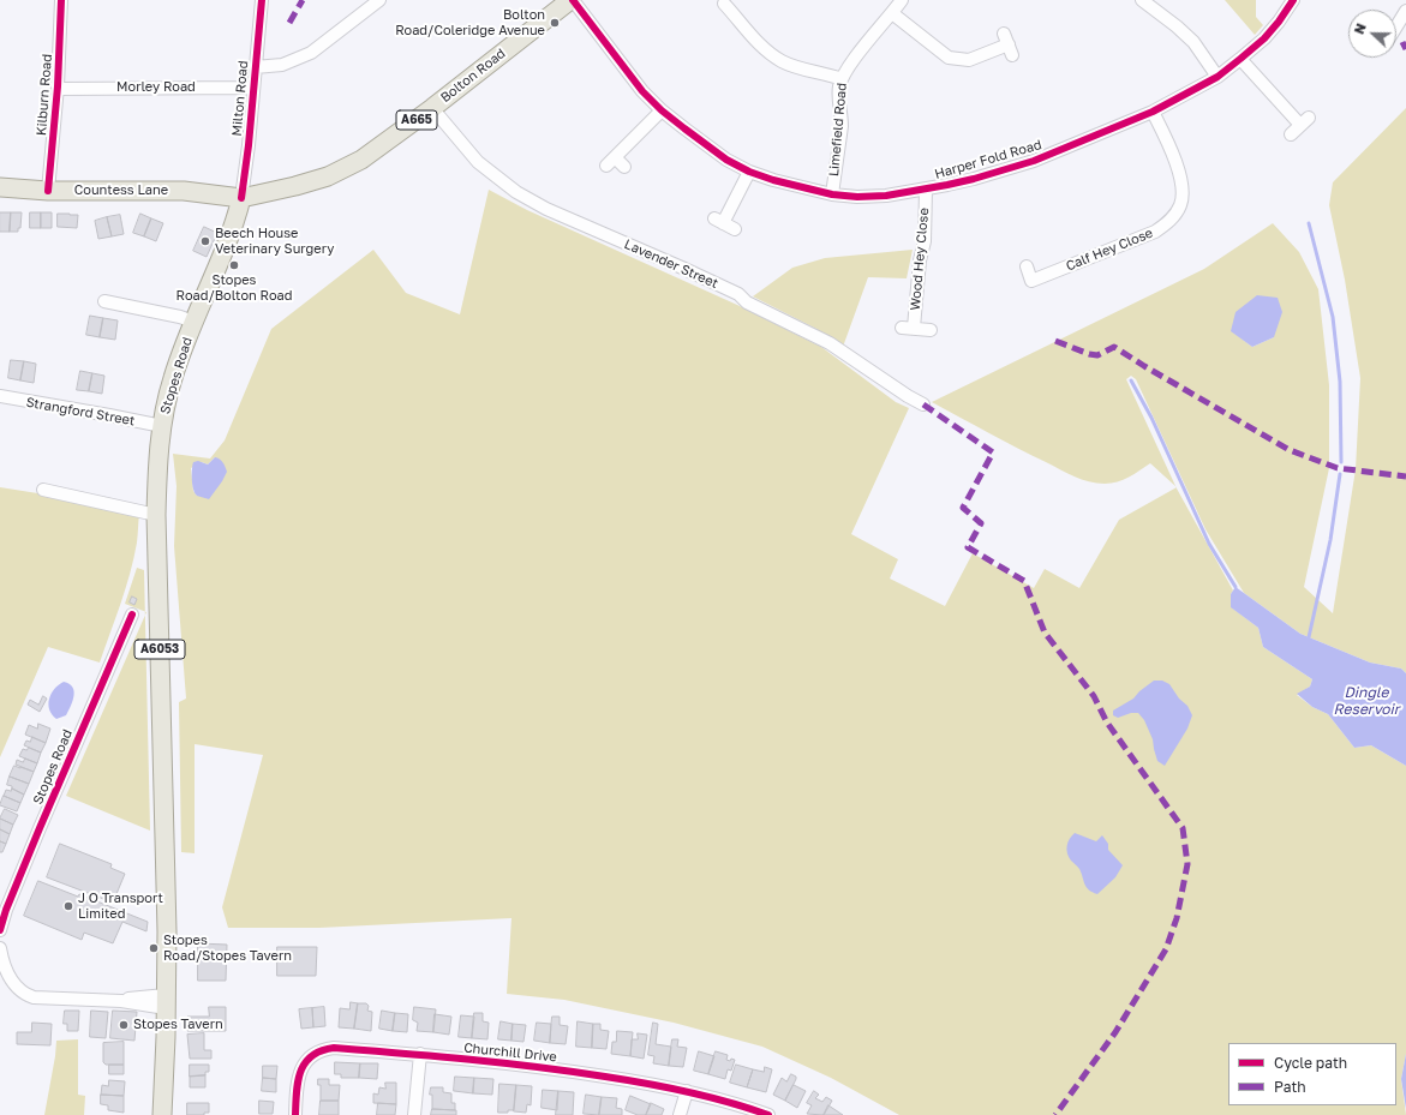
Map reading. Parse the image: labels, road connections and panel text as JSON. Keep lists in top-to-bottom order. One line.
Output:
{"streets":{"main road":["Bolton Road","A665","Countess Lane","Stopes Road","A6053"],"street":["Morley Road","Kilburn Road","Milton Road","Limefield Road","Harper Fold Road","Calf Hey Close","Wood Hey Close","Lavender Street","Strangford Street","Churchill Drive"]},"crossings":[["Bolton Road","Milton Road"],["Bolton Road","Harper Fold Road"],["Bolton Road","Countess Lane"],["Bolton Road","Lavender Street"],["Bolton Road","Stopes Road"],["Morley Road","Kilburn Road"],["Morley Road","Milton Road"],["Kilburn Road","Countess Lane"],["Milton Road","Countess Lane"],["Milton Road","Stopes Road"],["Limefield Road","Harper Fold Road"],["Harper Fold Road","Calf Hey Close"],["Harper Fold Road","Wood Hey Close"],["Countess Lane","Stopes Road"],["Stopes Road","Strangford Street"]],"water":["Dingle Reservoir"],"places":["Bolton Road/Coleridge Avenue","Beech House Veterinary Surgery","Stopes Road/Bolton Road","J O Transport Limited","Stopes Road/Stopes Tavern","Stopes Tavern"],"legend":["Cycle path","Path"],"north":"left"}
